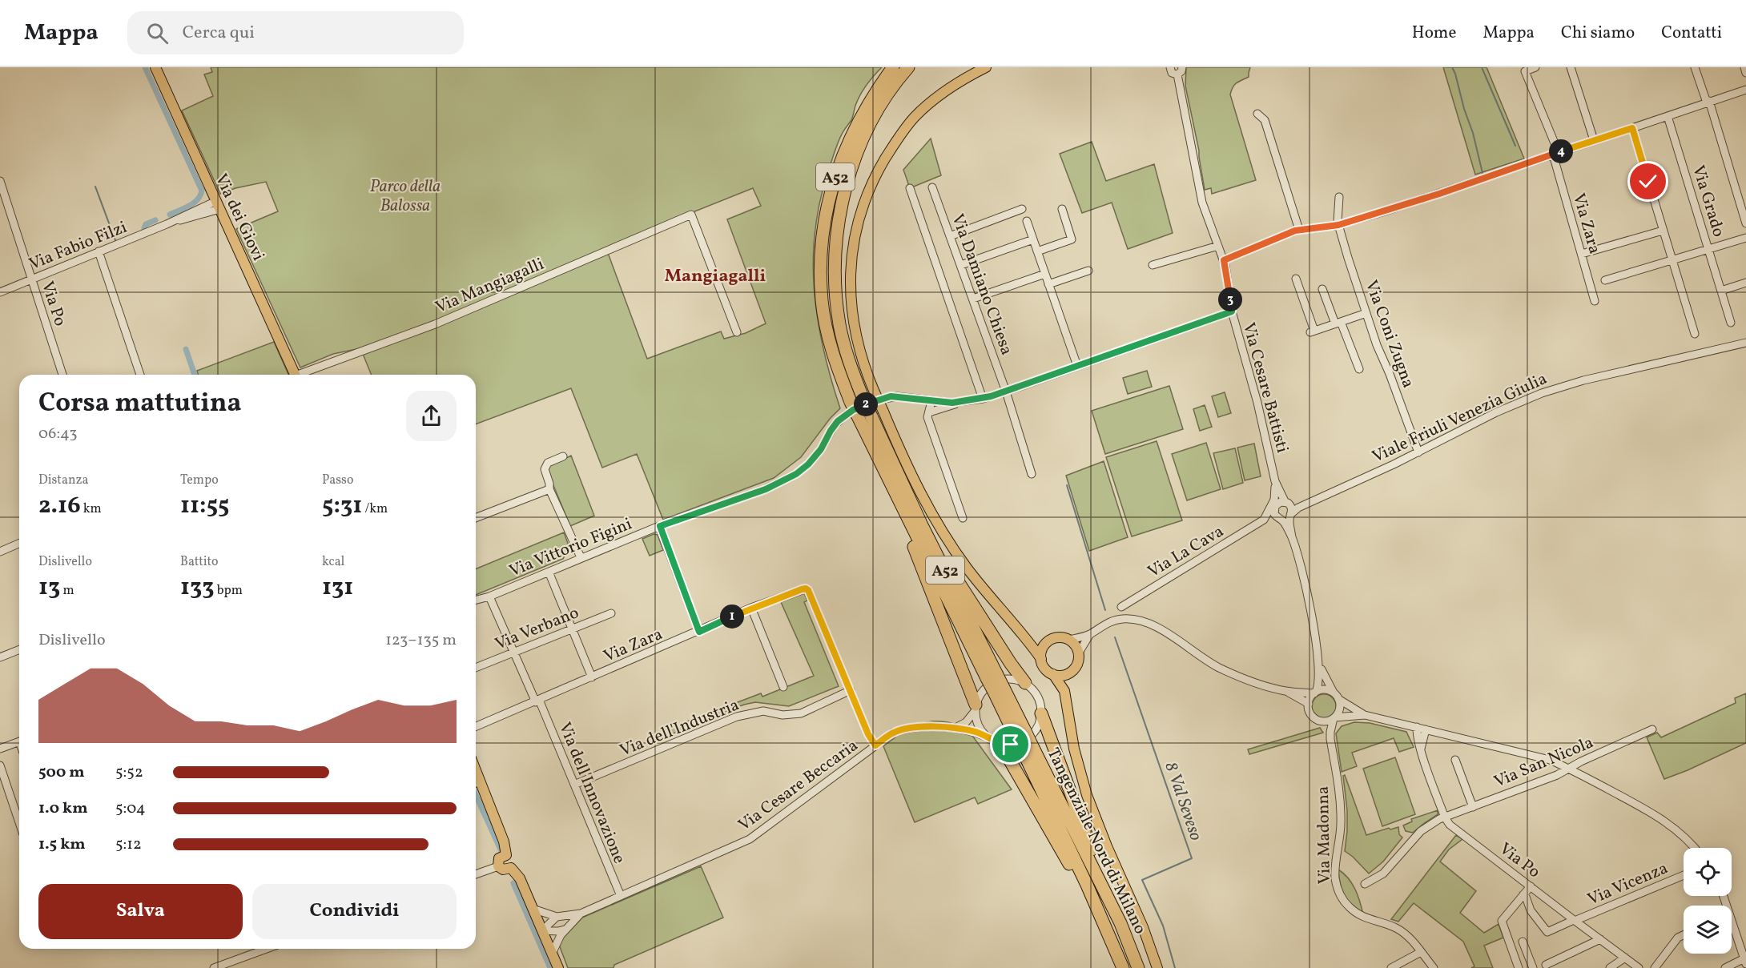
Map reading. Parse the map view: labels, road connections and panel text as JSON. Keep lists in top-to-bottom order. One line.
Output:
{"streets":{"highway":["A52","Tangenziale Nord di Milano"],"main road":["Via dei Giovi"],"street":["Via Grado","Via Zara","Via Fabio Filzi","Via Damiano Chiesa","Via Mangiagalli","Via Po","Via Coni Zugna","Via Cesare Battisti","Viale Friuli Venezia Giulia","Via Vittorio Figini","Via La Cava","Via Verbano","Via dell'Industria","Via San Nicola","Via Cesare Beccaria","Via dell'Innovazione","Via Madonna","Via Vicenza"]},"crossings":[["Via dei Giovi","Via Fabio Filzi"],["Via Zara","Via dell'Industria"],["Via Zara","Via dell'Innovazione"],["Via Fabio Filzi","Via Po"],["Via Po","Via San Nicola"],["Via Po","Via Vicenza"],["Via Coni Zugna","Viale Friuli Venezia Giulia"],["Via Cesare Battisti","Viale Friuli Venezia Giulia"],["Via Cesare Battisti","Via La Cava"],["Viale Friuli Venezia Giulia","Via La Cava"],["Via Vittorio Figini","Via dell'Innovazione"],["Via Verbano","Via dell'Innovazione"],["Via dell'Industria","Via dell'Innovazione"],["Via Cesare Beccaria","Via dell'Innovazione"]],"districts":["Mangiagalli"],"water":["8 Val Seveso"],"parks":["Parco della Balossa"],"page":{"header":"Mappa","search":"Cerca qui","nav":["Home","Mappa","Chi siamo","Contatti"],"pins":["4","3","2","1"],"heading":["Corsa mattutina","06:43"],"stats":[["Distanza","2.16 km"],["Tempo","11:55"],["Passo","5:31 /km"],["Dislivello","13 m"],["Battito","133 bpm"],["kcal","131"]],"chart":["Dislivello","123–135 m"],"list":[{"name":"500 m","note":"5:52"},{"name":"1.0 km","note":"5:04"},{"name":"1.5 km","note":"5:12"}],"buttons":["Salva","Condividi"]}}
